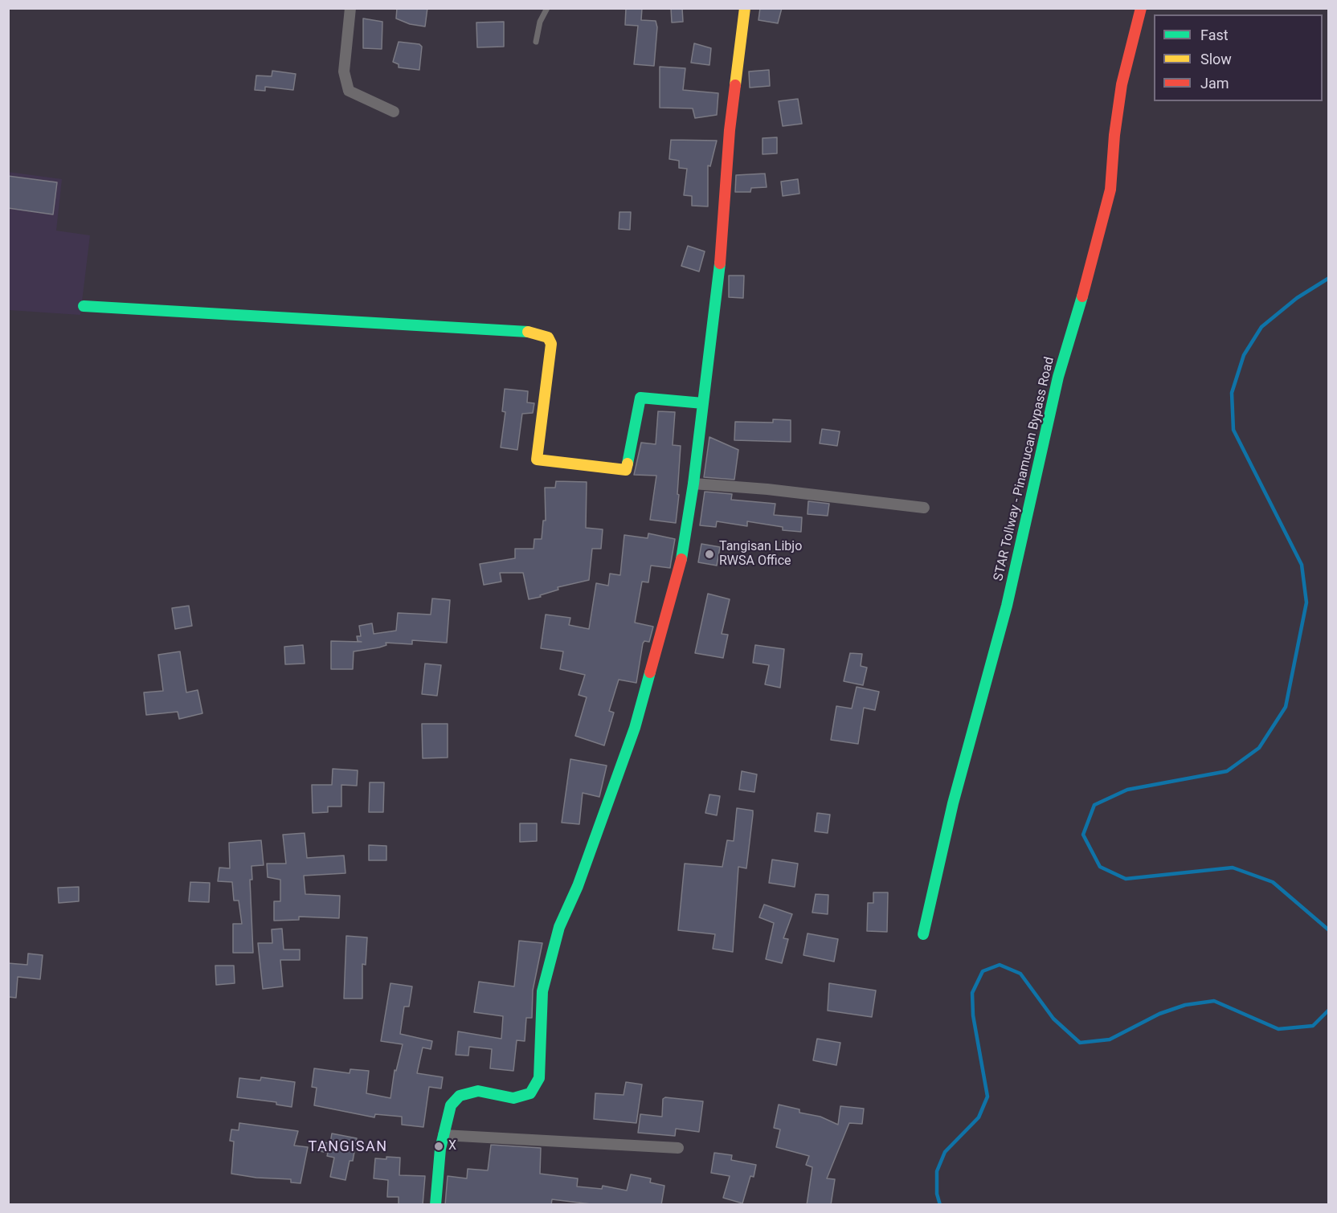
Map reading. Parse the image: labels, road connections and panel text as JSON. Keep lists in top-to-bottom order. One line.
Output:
{"streets":{"street":["STAR Tollway - Pinamucan Bypass Road"]},"districts":["TANGISAN"],"places":["Tangisan Libjo RWSA Office","X"],"legend":["Fast","Slow","Jam"]}
